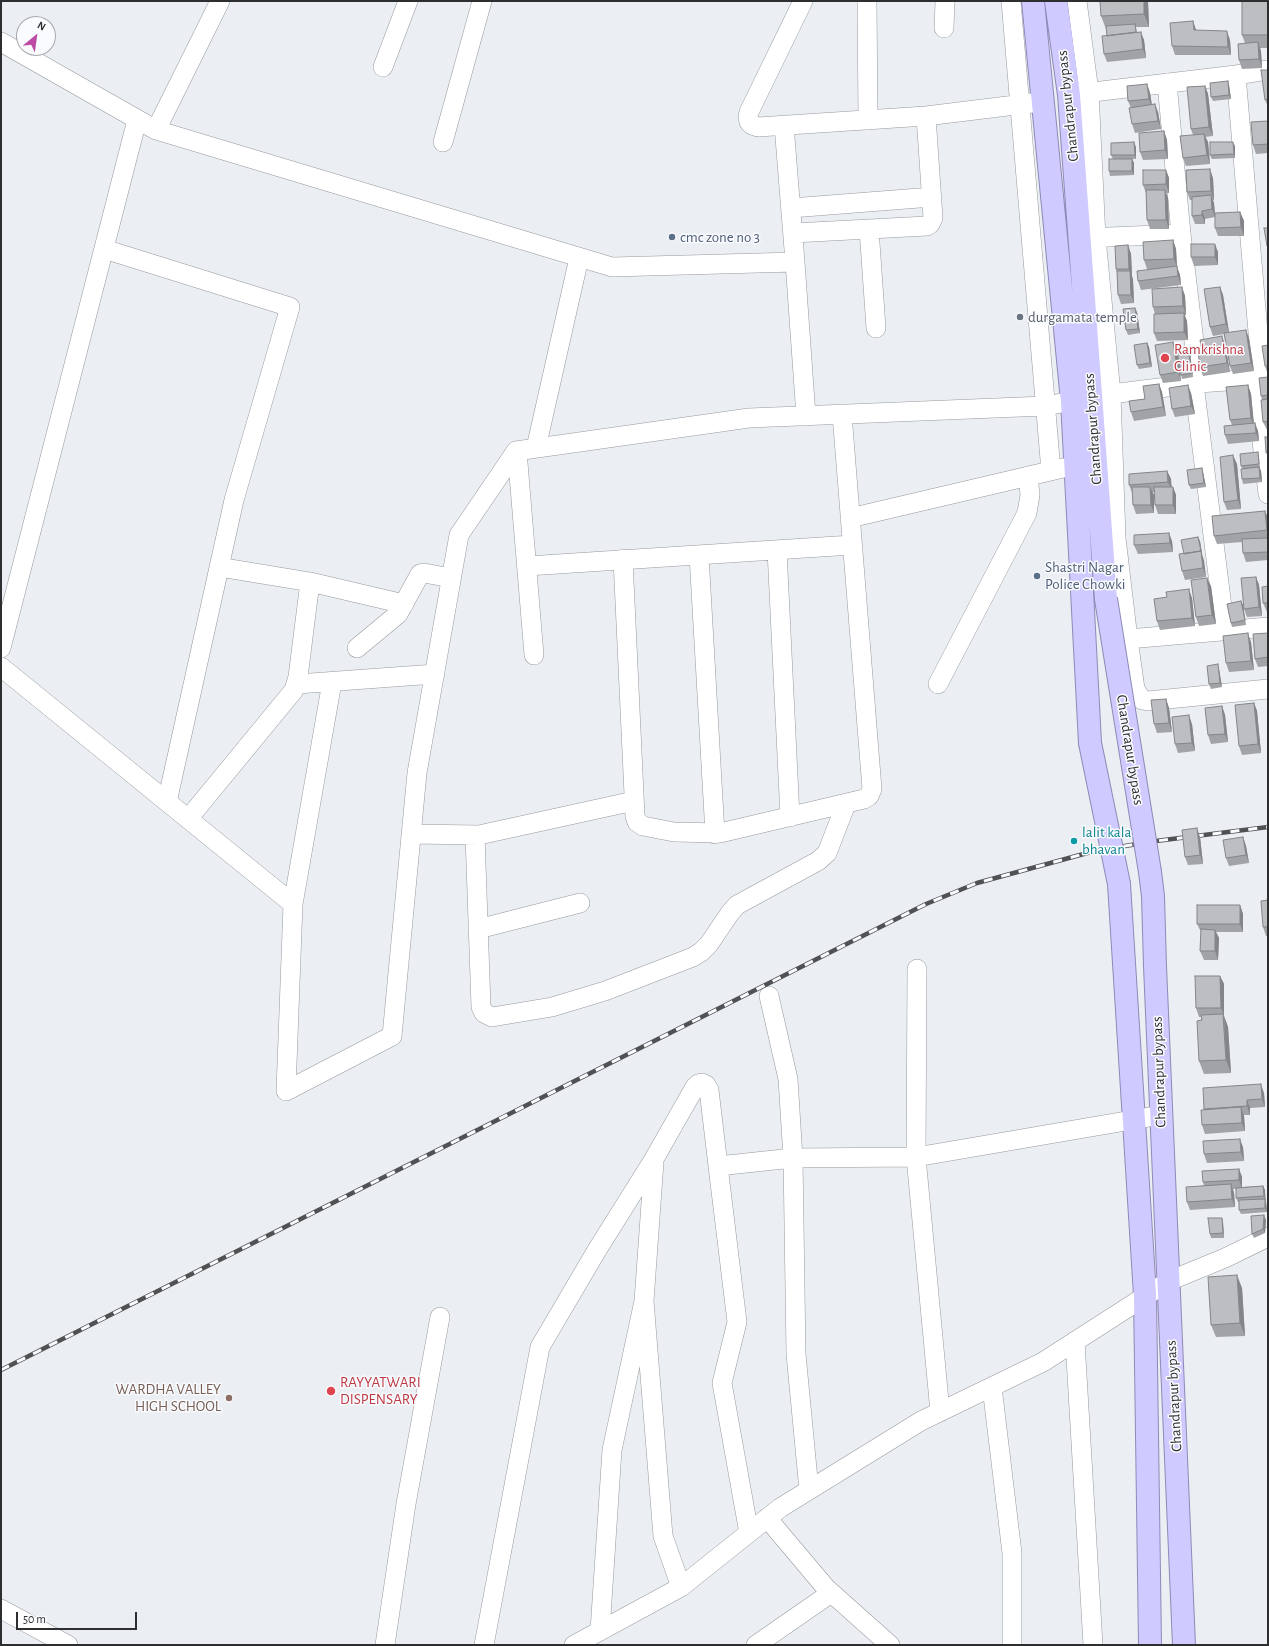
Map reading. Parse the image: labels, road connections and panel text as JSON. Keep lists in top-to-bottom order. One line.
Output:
{"streets":{"highway":["Chandrapur bypass"]},"places":["cmc zone no 3","durgamata temple","Ramkrishna Clinic","Shastri Nagar Police Chowki","lalit kala bhavan","RAYYATWARI DISPENSARY","WARDHA VALLEY HIGH SCHOOL"],"scale_bar":"50 m","north":"top right"}
